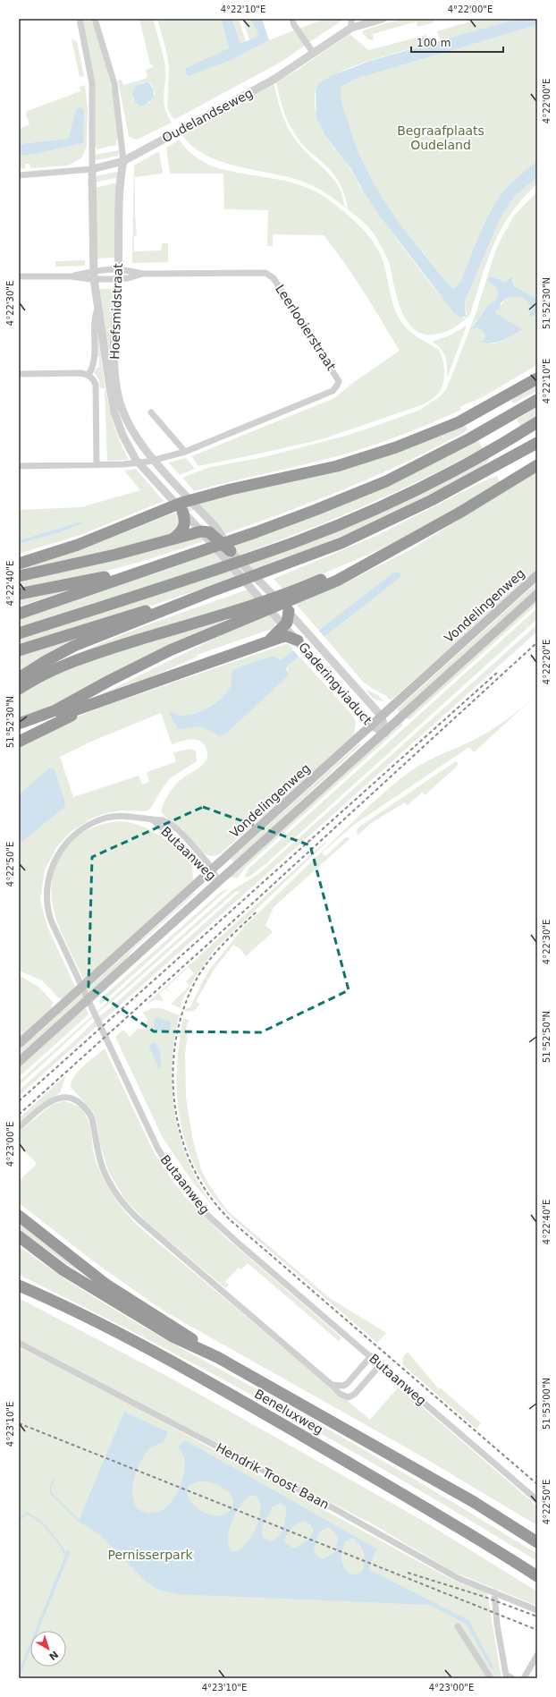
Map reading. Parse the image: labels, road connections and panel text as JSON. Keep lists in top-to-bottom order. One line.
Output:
{"streets":{"highway":["Beneluxweg"],"main road":["Vondelingenweg"],"street":["Oudelandseweg","Hoefsmidstraat","Leerlooierstraat","Gaderingviaduct","Butaanweg","Hendrik Troost Baan"]},"crossings":[["Oudelandseweg","Hoefsmidstraat"],["Hoefsmidstraat","Leerlooierstraat"],["Hoefsmidstraat","Gaderingviaduct"],["Vondelingenweg","Gaderingviaduct"],["Vondelingenweg","Butaanweg"]],"parks":["Begraafplaats Oudeland","Pernisserpark"],"scale_bar":"100 m","north":"bottom right","coordinates":["4°22'10\"E","4°22'00\"E","4°22'30\"E","51°52'30\"N","4°22'40\"E","4°22'20\"E","4°22'50\"E","51°52'50\"N","4°23'00\"E","51°53'00\"N","4°23'10\"E"]}
